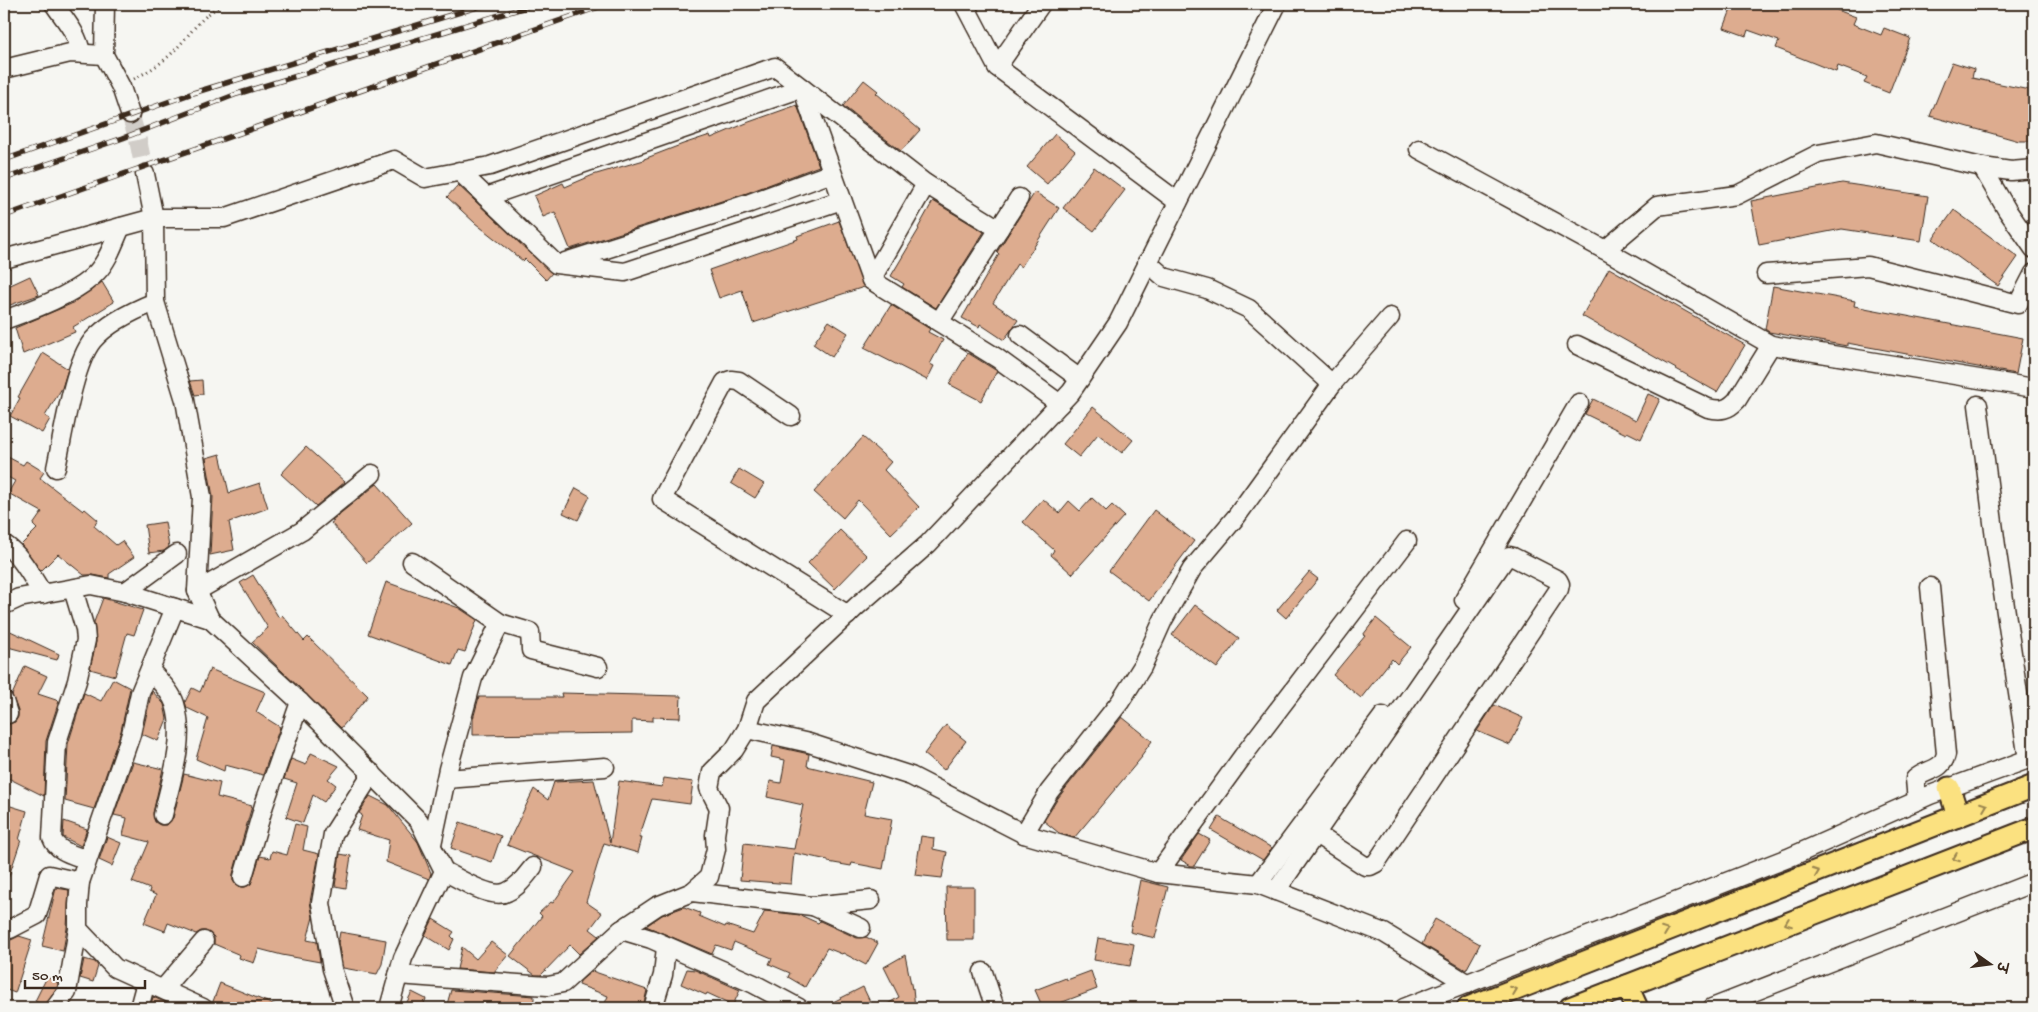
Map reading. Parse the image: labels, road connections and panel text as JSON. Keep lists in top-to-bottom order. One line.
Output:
{"scale_bar":"50 m","north":"right"}
